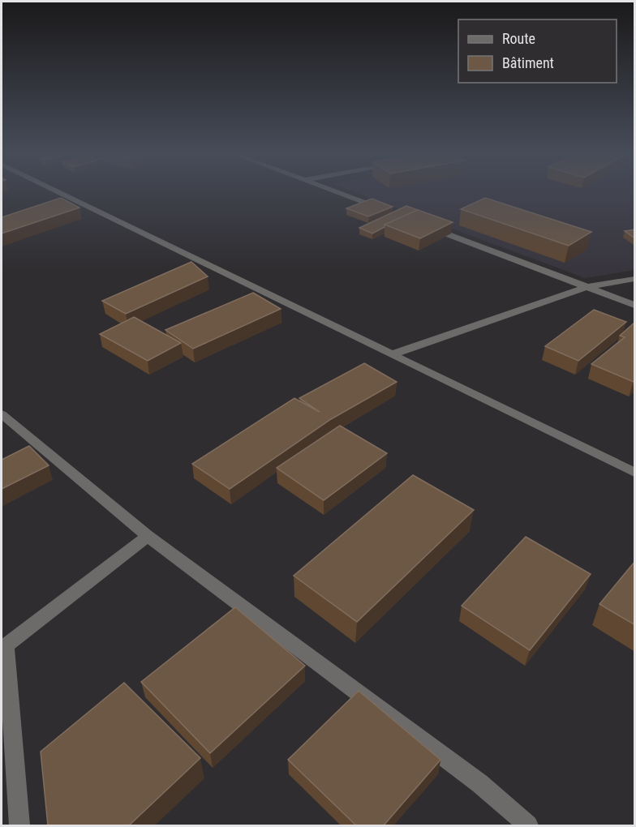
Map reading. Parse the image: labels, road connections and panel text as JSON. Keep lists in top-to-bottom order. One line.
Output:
{"legend":["Route","Bâtiment"]}
